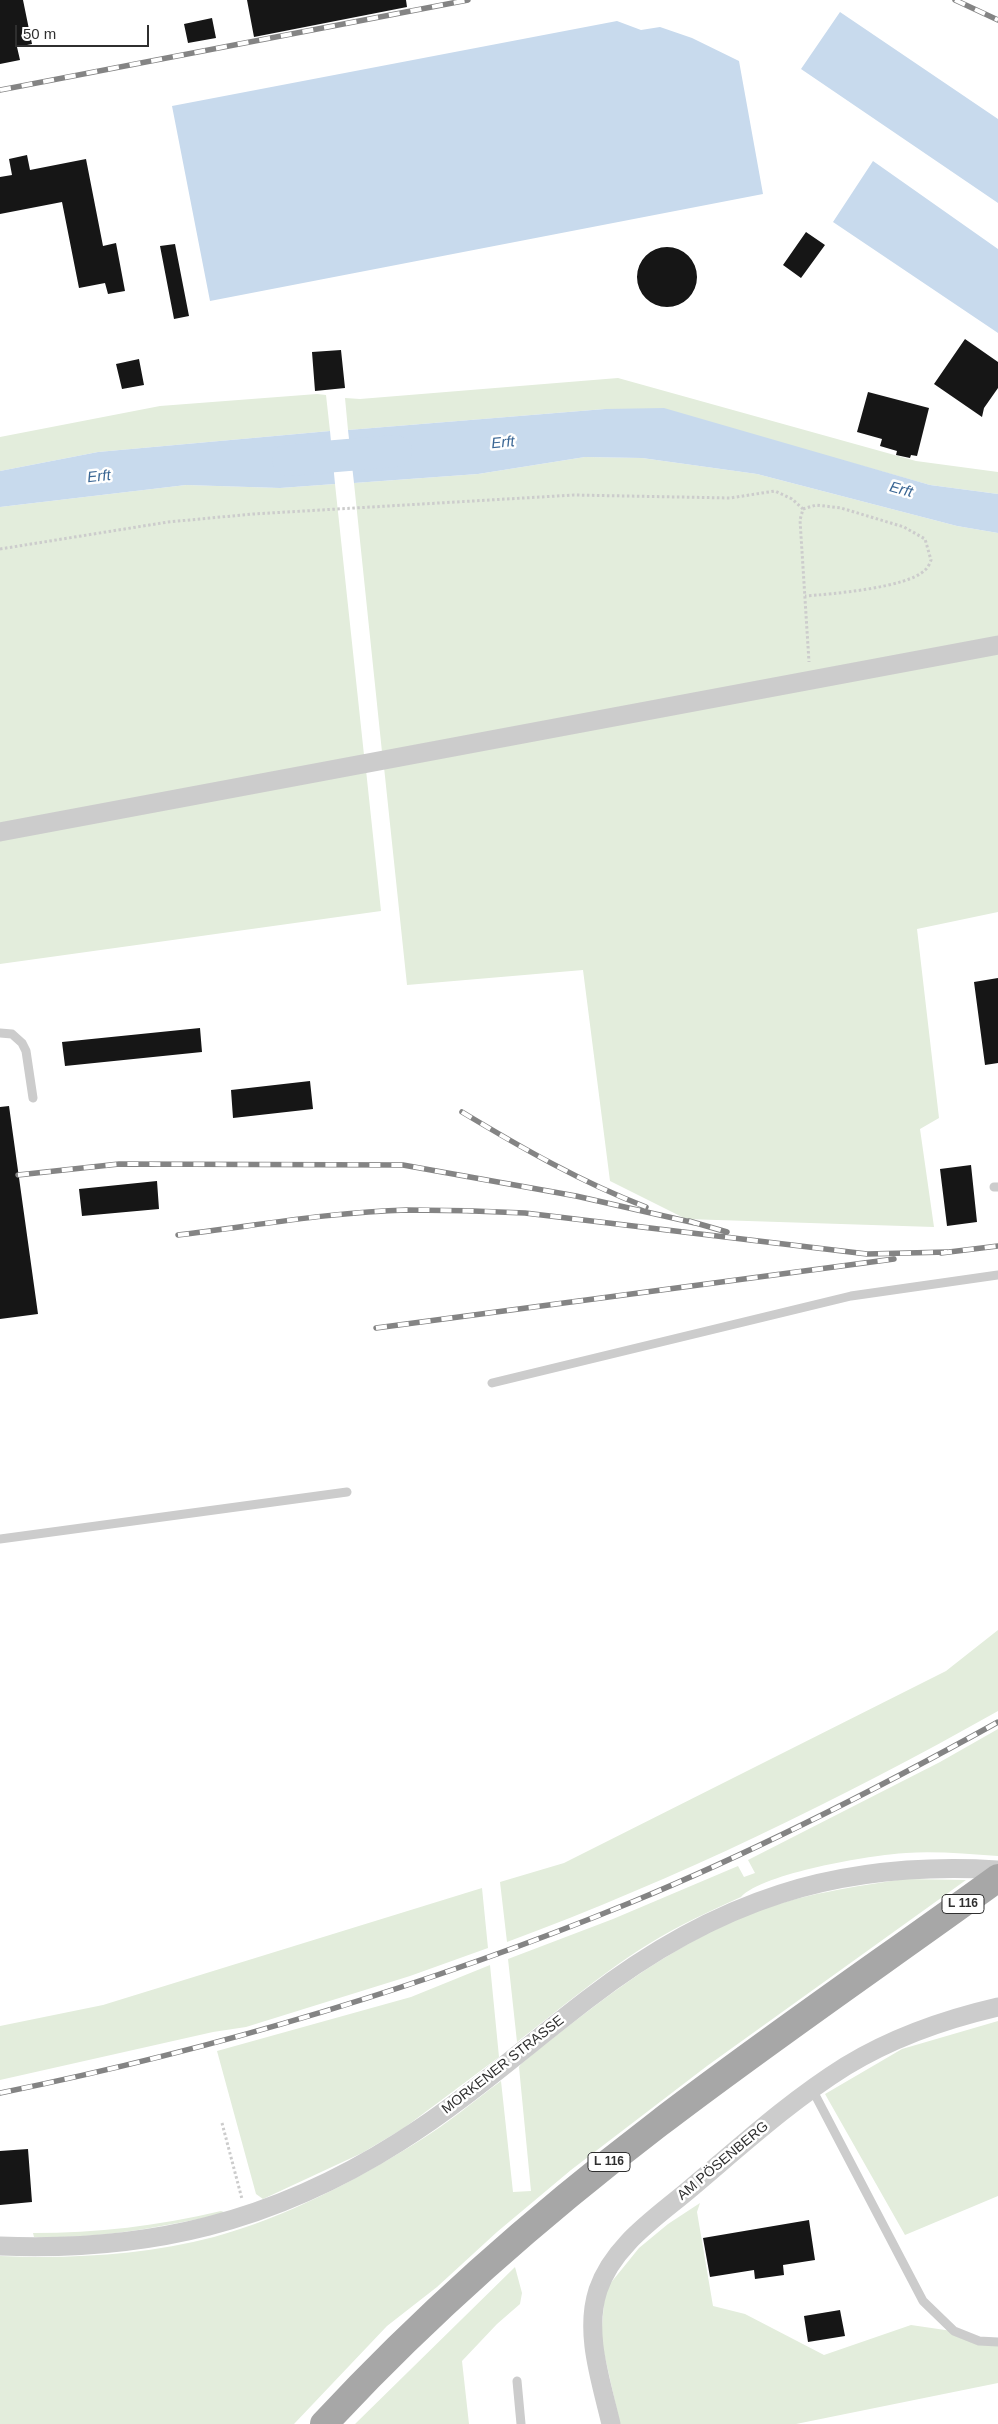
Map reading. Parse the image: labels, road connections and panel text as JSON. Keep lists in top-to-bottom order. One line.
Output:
{"streets":{"main road":["L 116"],"street":["MORKENER STRASSE","AM PÖSENBERG"]},"water":["Erft"],"scale_bar":"50 m"}
